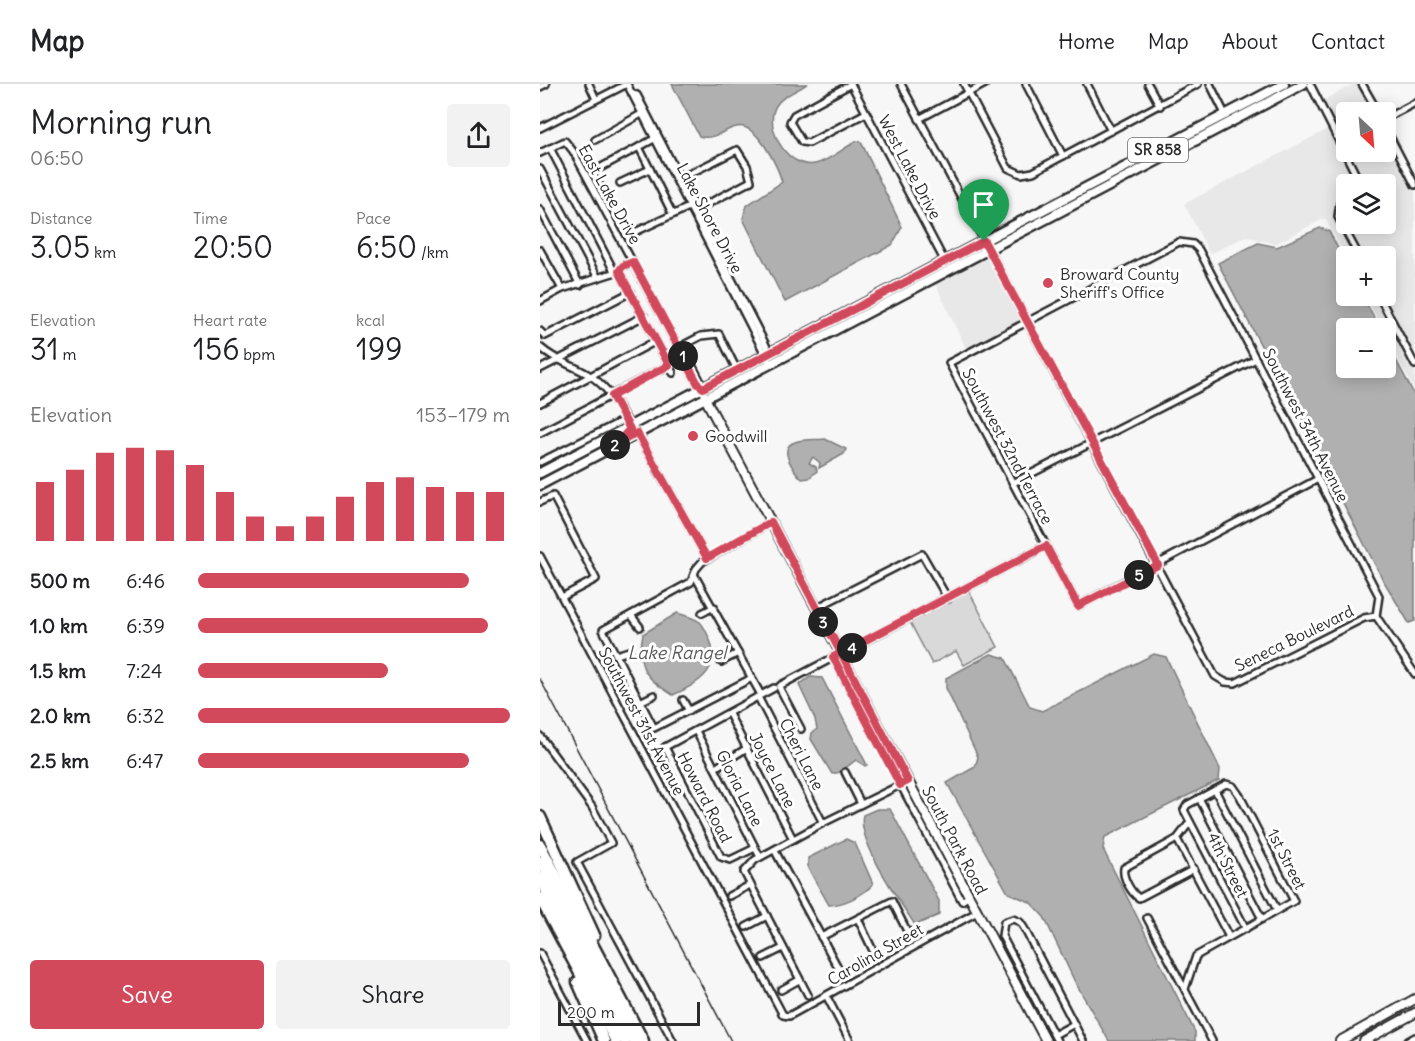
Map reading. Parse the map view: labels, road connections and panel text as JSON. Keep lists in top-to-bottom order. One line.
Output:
{"streets":{"main road":["SR 858"],"street":["West Lake Drive","East Lake Drive","Lake Shore Drive","Southwest 34th Avenue","Southwest 32nd Terrace","Seneca Boulevard","Southwest 31st Avenue","Cheri Lane","Joyce Lane","Gloria Lane","Howard Road","South Park Road","1st Street","4th Street","Carolina Street"]},"crossings":[["SR 858","West Lake Drive"],["SR 858","East Lake Drive"],["SR 858","Lake Shore Drive"],["SR 858","South Park Road"],["Southwest 34th Avenue","Southwest 32nd Terrace"],["Southwest 34th Avenue","Seneca Boulevard"],["Southwest 32nd Terrace","Seneca Boulevard"],["Southwest 31st Avenue","Carolina Street"],["Gloria Lane","Howard Road"],["South Park Road","Carolina Street"],["1st Street","4th Street"]],"water":["Lake Rangel"],"places":["Broward County Sheriff's Office","Goodwill"],"scale_bar":"200 m","north":"bottom right","page":{"header":"Map","nav":["Home","Map","About","Contact"],"heading":["Morning run","06:50"],"map_buttons":["+","−"],"stats":[["Distance","3.05 km"],["Time","20:50"],["Pace","6:50 /km"],["Elevation","31 m"],["Heart rate","156 bpm"],["kcal","199"]],"pins":["1","2","5","3","4"],"chart":["Elevation","153–179 m"],"list":[{"name":"500 m","note":"6:46"},{"name":"1.0 km","note":"6:39"},{"name":"1.5 km","note":"7:24"},{"name":"2.0 km","note":"6:32"},{"name":"2.5 km","note":"6:47"}],"buttons":["Save","Share"],"scale":"200 m"}}
